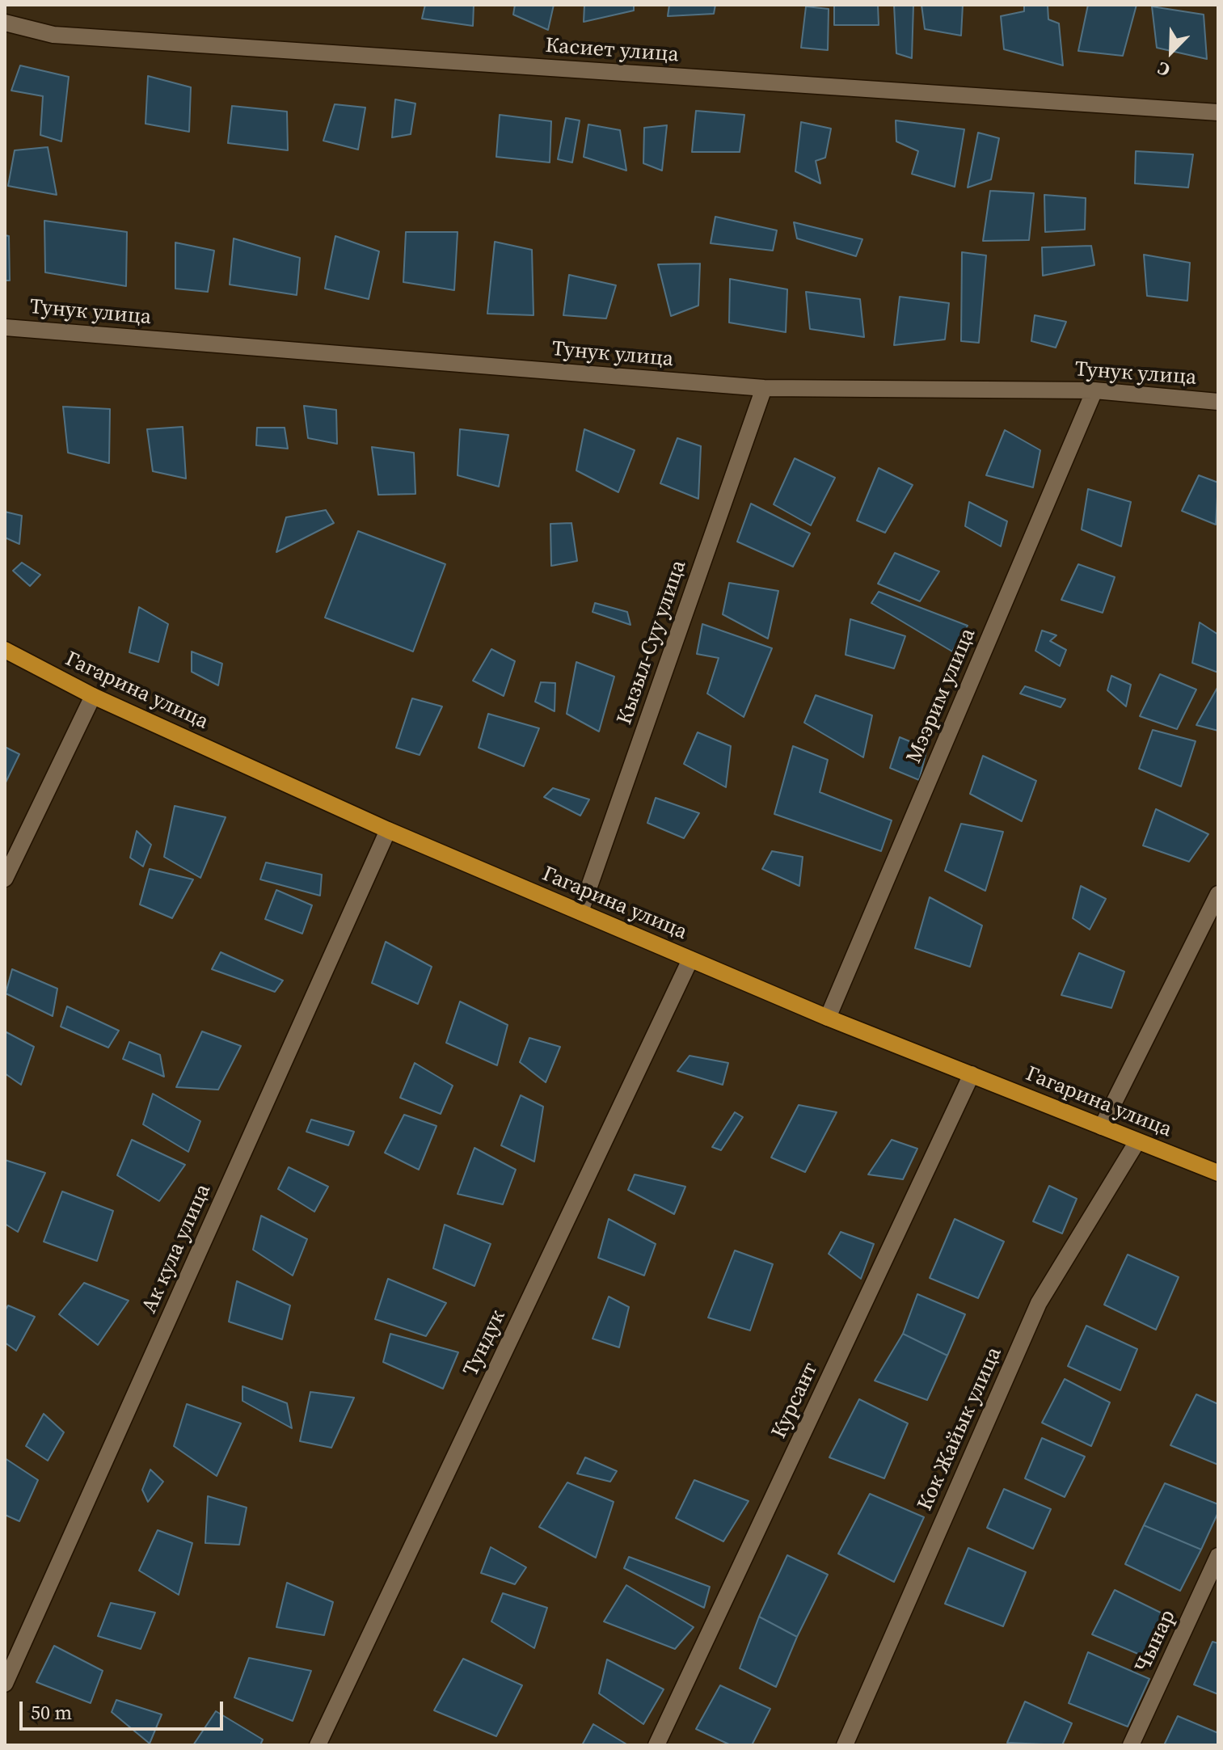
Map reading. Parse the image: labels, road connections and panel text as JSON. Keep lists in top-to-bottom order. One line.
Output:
{"streets":{"main road":["Гагарина улица"],"street":["Касиет улица","Тунук улица","Кызыл-Суу улица","Мээрим улица","Ак кула улица","Тундук","Курсант","Кок Жайык улица","Чынар"]},"crossings":[["Тунук улица","Кызыл-Суу улица"],["Тунук улица","Мээрим улица"],["Кызыл-Суу улица","Гагарина улица"],["Гагарина улица","Мээрим улица"],["Гагарина улица","Ак кула улица"],["Гагарина улица","Тундук"],["Гагарина улица","Курсант"],["Гагарина улица","Кок Жайык улица"]],"scale_bar":"50 m","north":"bottom left"}
